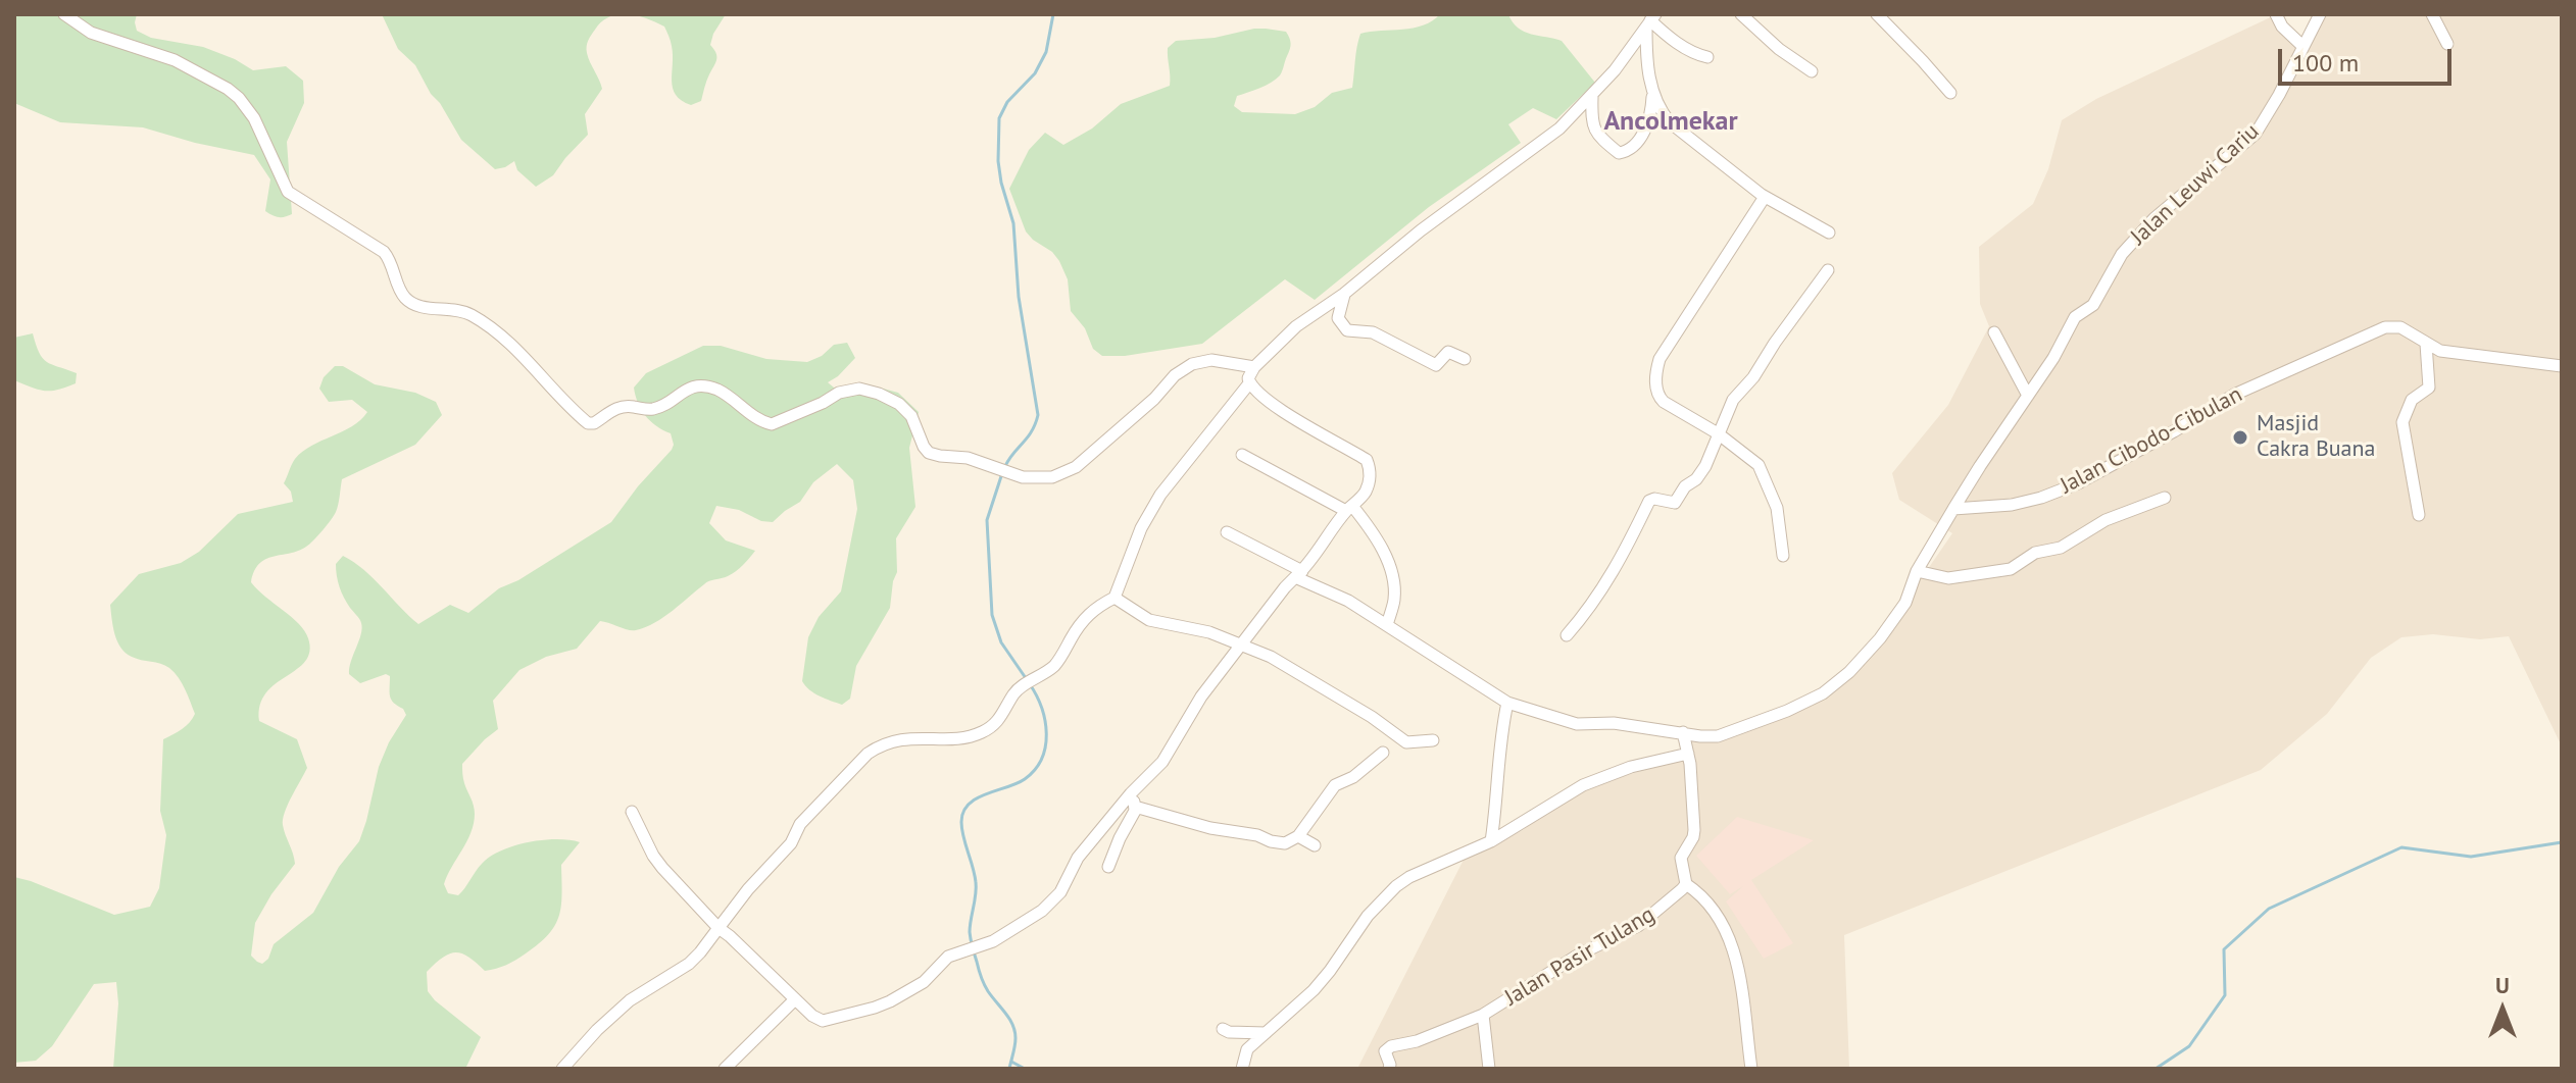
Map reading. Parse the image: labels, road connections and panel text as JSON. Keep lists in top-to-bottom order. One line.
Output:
{"streets":{"street":["Jalan Leuwi Cariu","Jalan Cibodo-Cibulan","Jalan Pasir Tulang"]},"crossings":[["Jalan Leuwi Cariu","Jalan Cibodo-Cibulan"]],"districts":["Ancolmekar"],"places":["Masjid Cakra Buana"],"scale_bar":"100 m","north":"top"}
